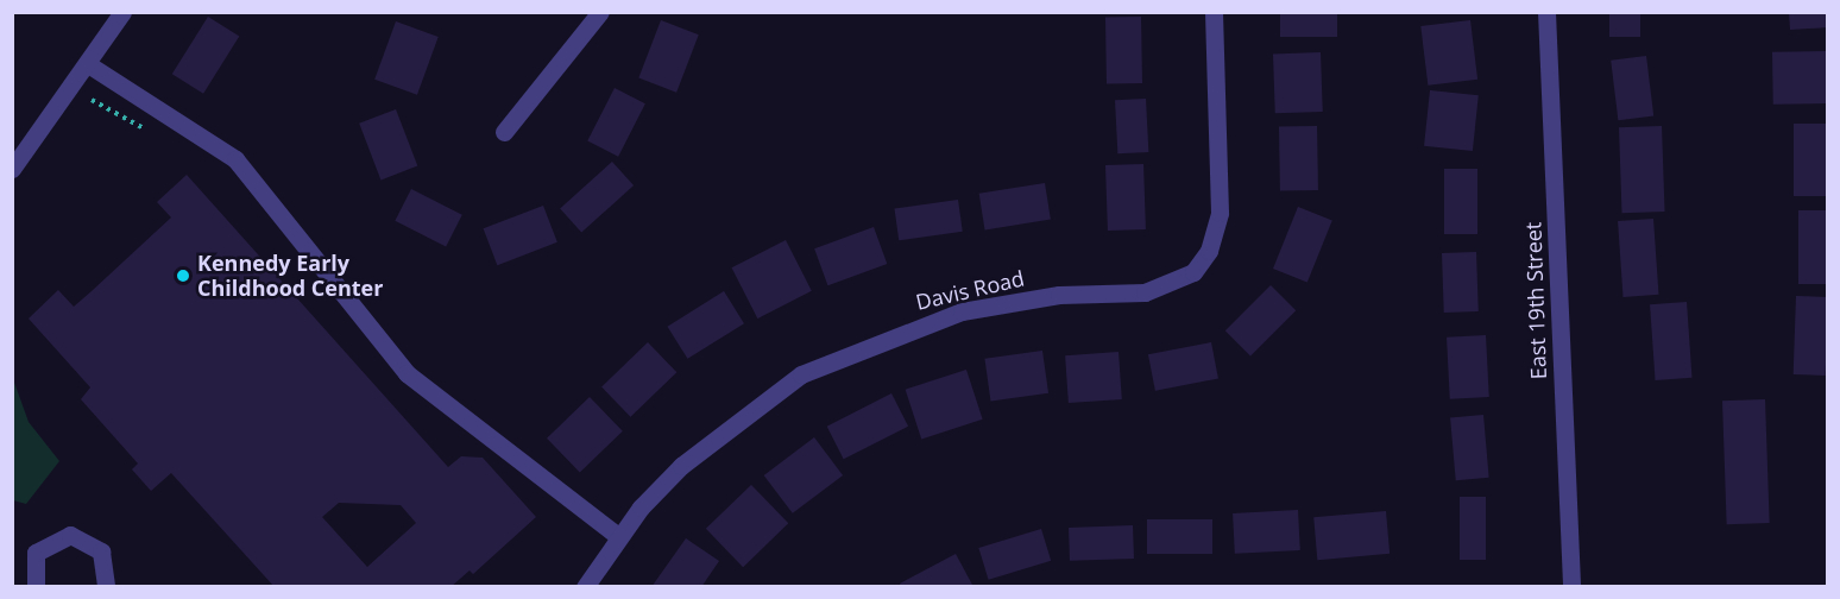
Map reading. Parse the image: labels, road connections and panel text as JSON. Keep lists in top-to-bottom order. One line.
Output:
{"streets":{"street":["Davis Road","East 19th Street"]},"places":["Kennedy Early Childhood Center"]}
